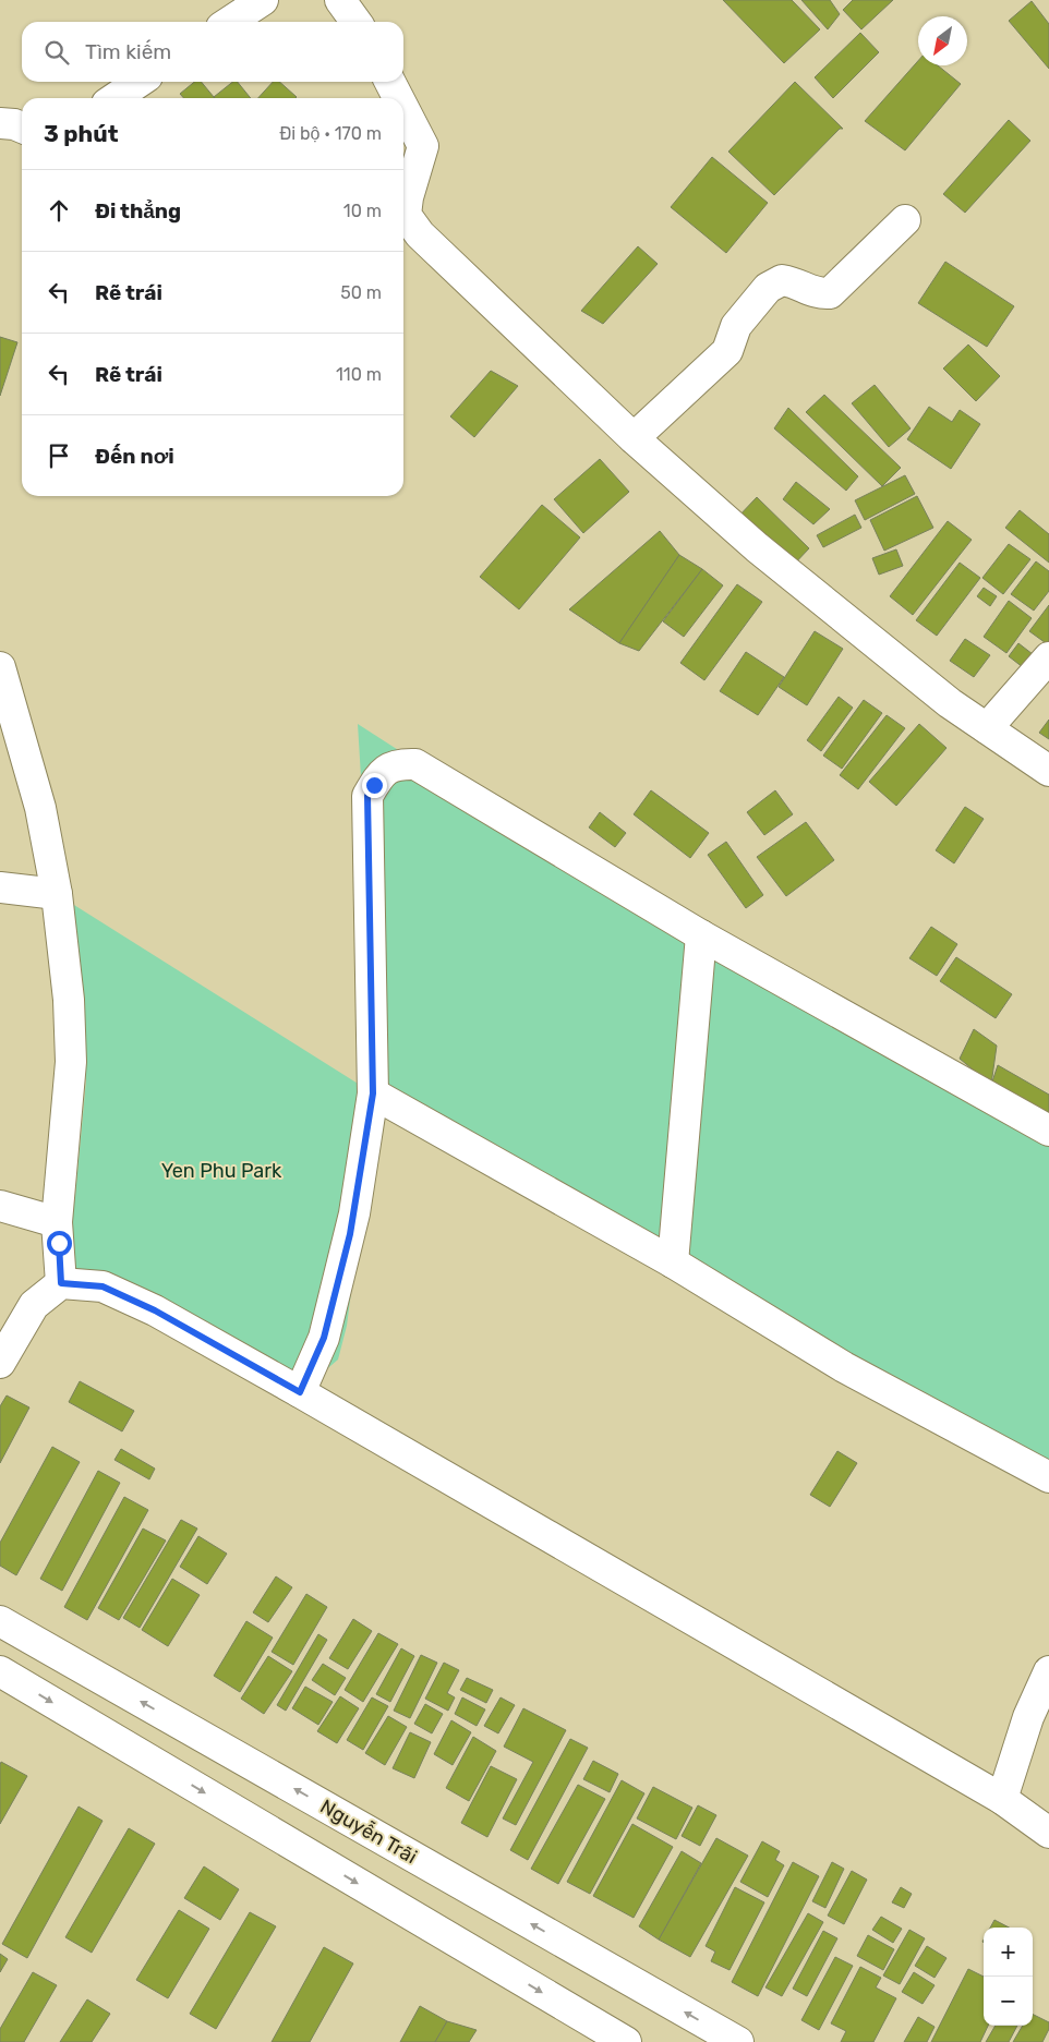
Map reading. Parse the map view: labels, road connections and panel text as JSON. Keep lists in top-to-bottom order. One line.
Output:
{"streets":{"street":["Nguyễn Trãi"]},"parks":["Yen Phu Park"],"north":"bottom left","page":{"search":"Tìm kiếm","heading":["3 phút","Đi bộ · 170 m"],"list":[["Đi thẳng","10 m"],["Rẽ trái","50 m"],["Rẽ trái","110 m"],"Đến nơi"],"map_buttons":["+","−"]}}
